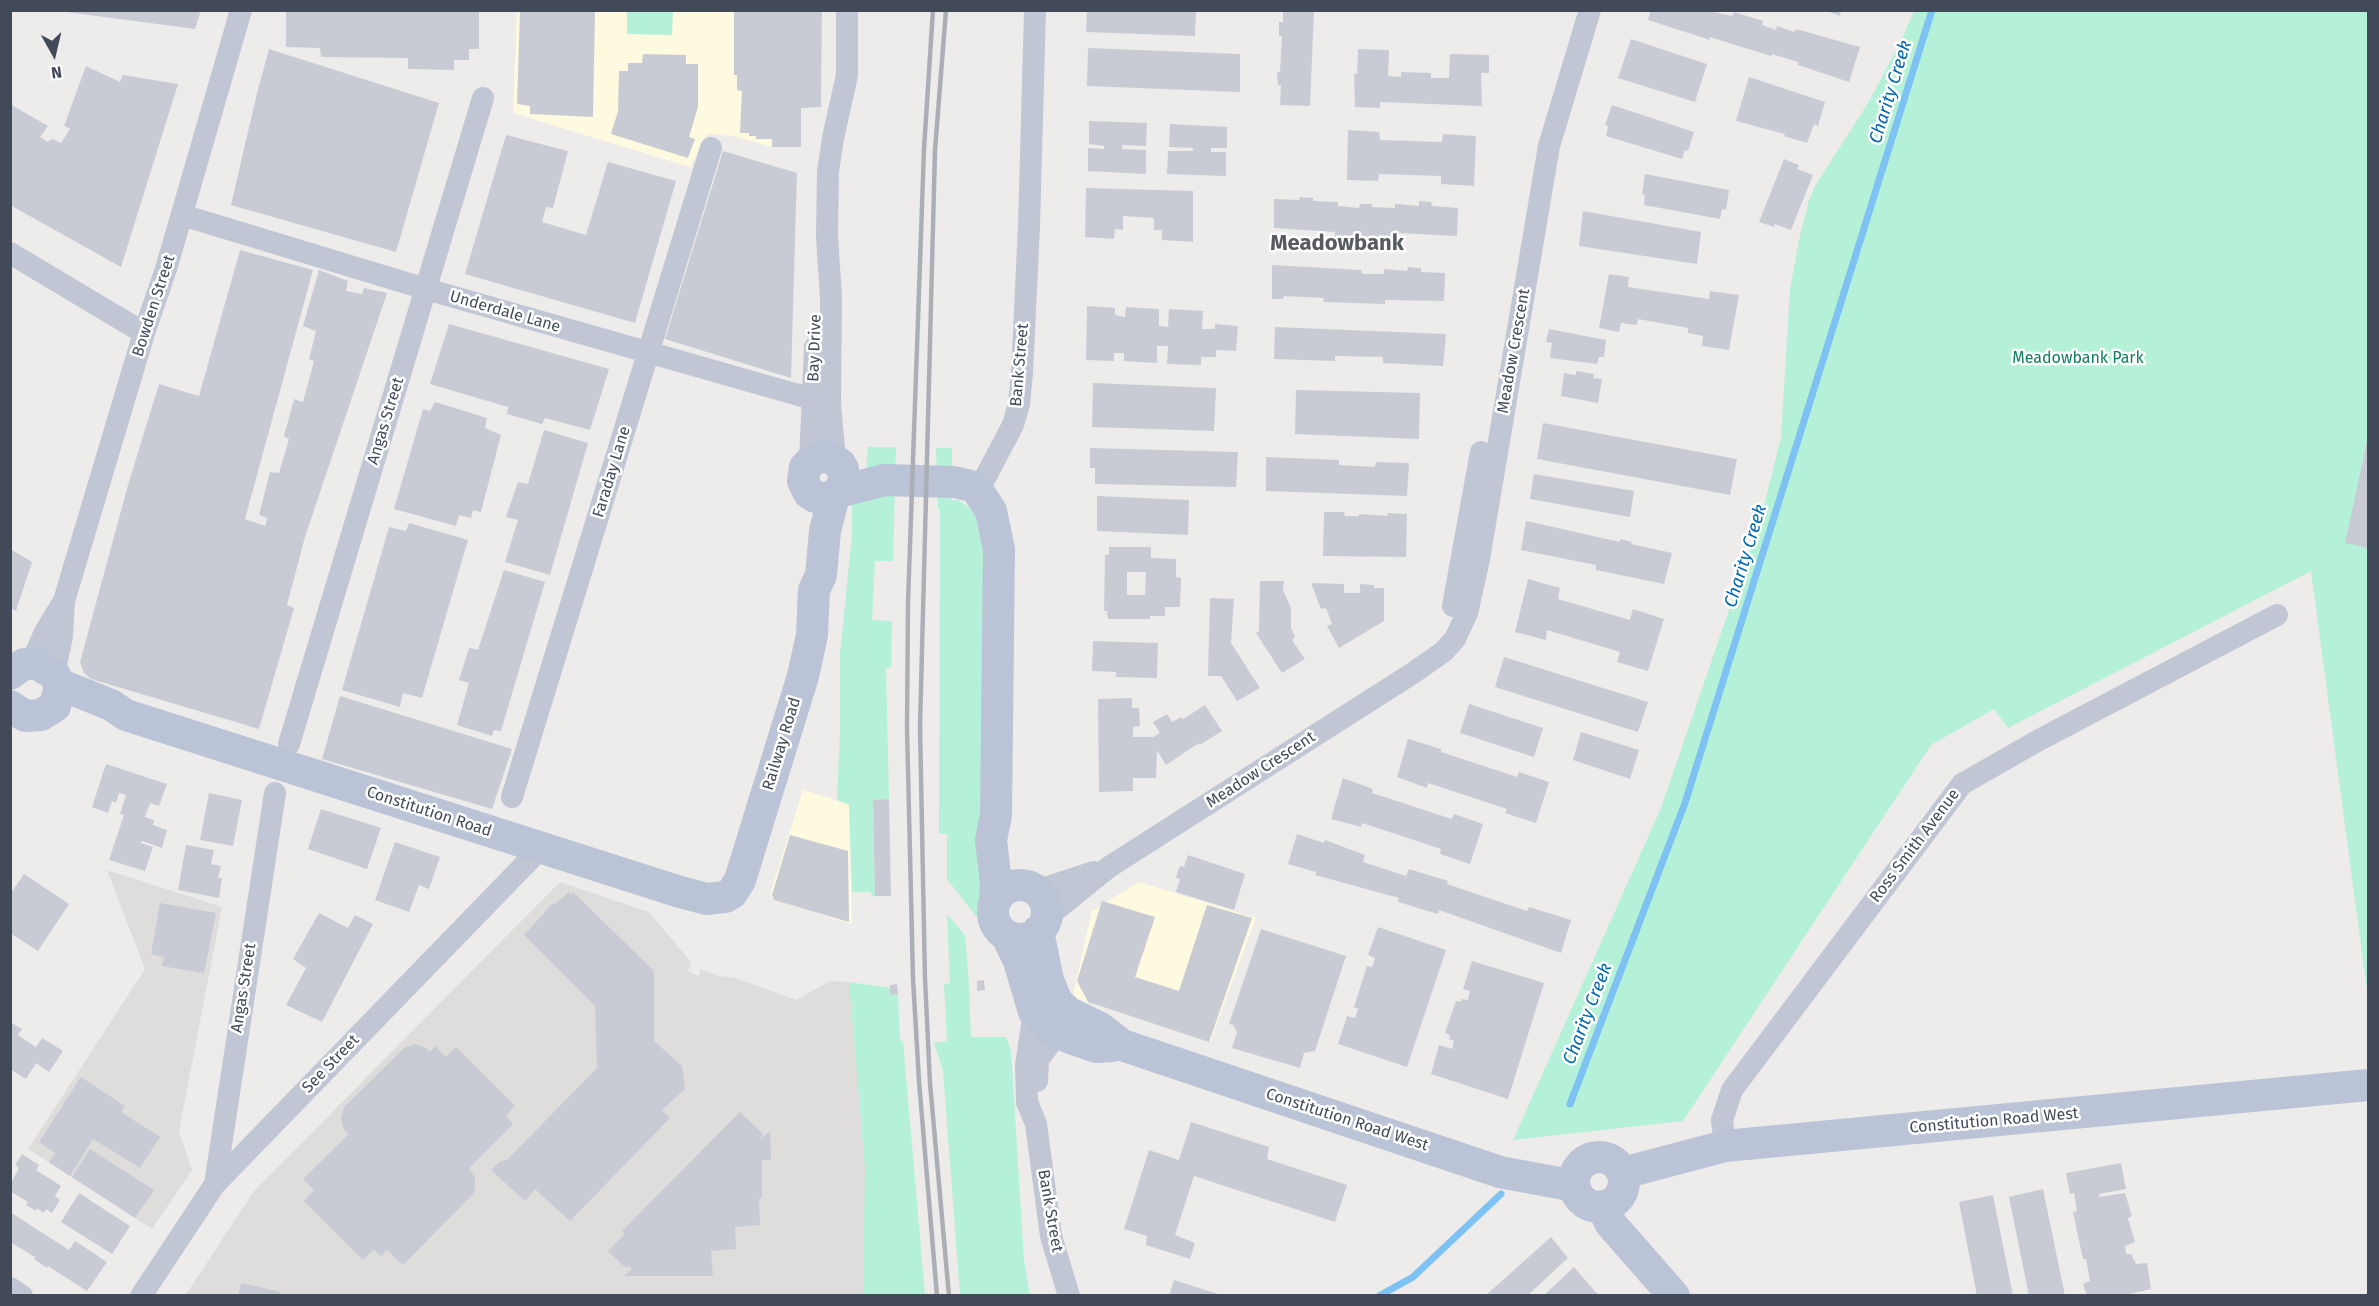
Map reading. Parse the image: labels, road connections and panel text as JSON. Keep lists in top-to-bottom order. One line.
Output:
{"streets":{"main road":["Railway Road","Constitution Road","Constitution Road West"],"street":["Bowden Street","Underdale Lane","Bay Drive","Meadow Crescent","Bank Street","Angas Street","Faraday Lane","Ross Smith Avenue","See Street"]},"crossings":[["Bowden Street","Underdale Lane"],["Bowden Street","Constitution Road"],["Underdale Lane","Bay Drive"],["Underdale Lane","Angas Street"],["Underdale Lane","Faraday Lane"],["Bay Drive","Railway Road"],["Bank Street","Constitution Road West"],["Angas Street","See Street"],["Railway Road","Constitution Road"],["Constitution Road","See Street"],["Ross Smith Avenue","Constitution Road West"]],"districts":["Meadowbank"],"water":["Charity Creek"],"parks":["Meadowbank Park"],"north":"bottom"}
